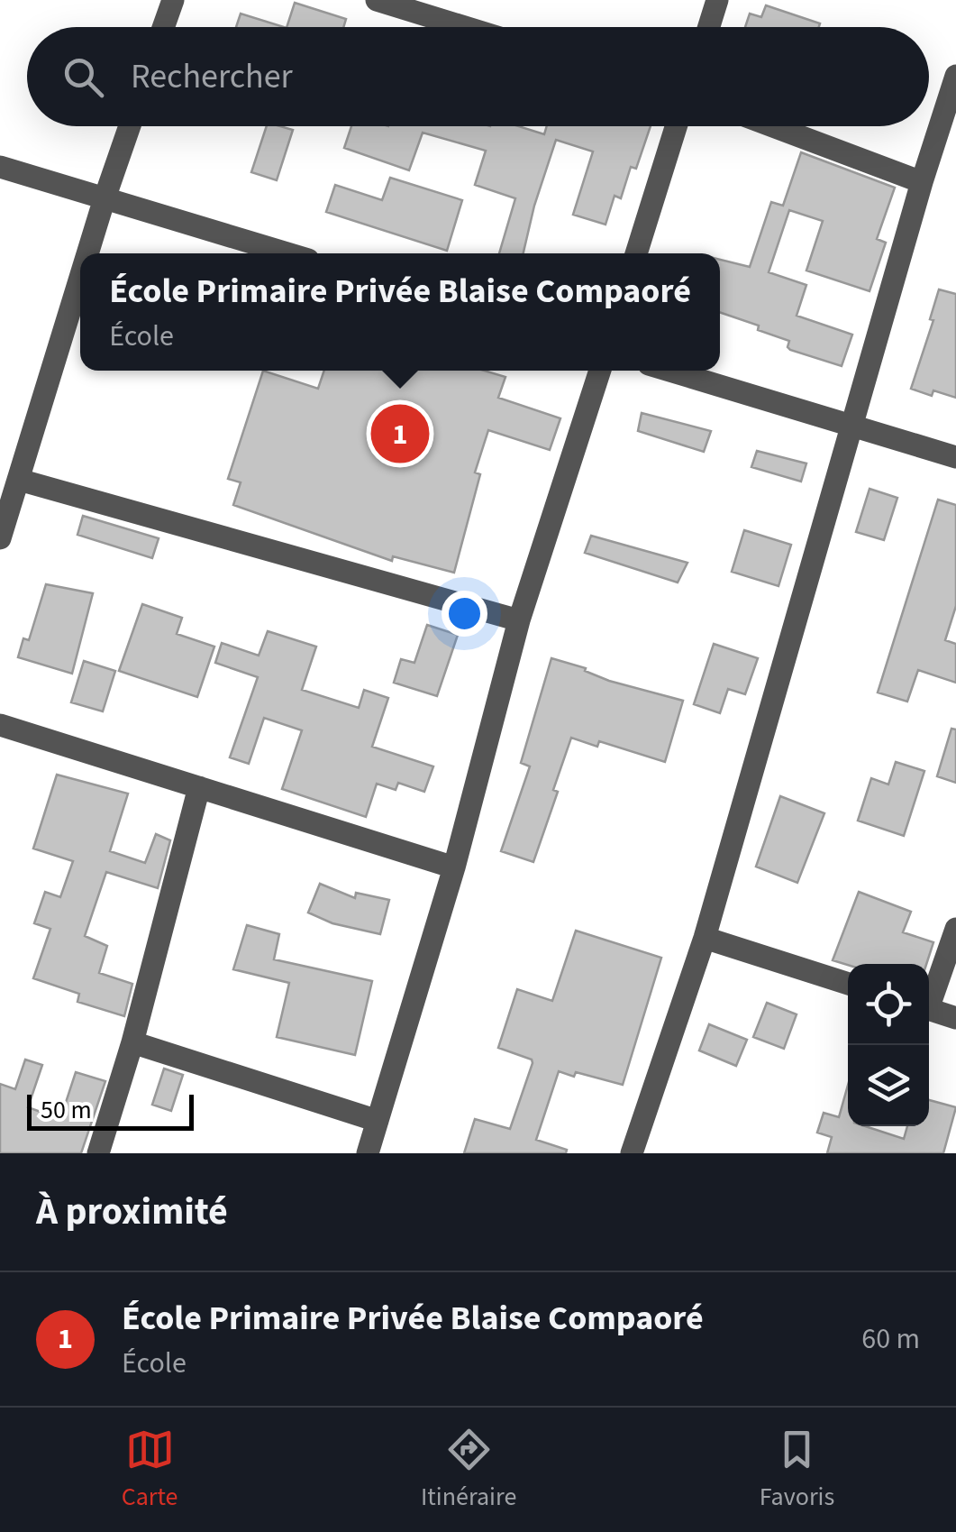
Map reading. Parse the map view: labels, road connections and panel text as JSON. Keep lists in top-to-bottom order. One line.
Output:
{"scale_bar":"50 m","page":{"search":"Rechercher","popup":["École Primaire Privée Blaise Compaoré","École"],"pins":"1","scale":"50 m","heading":"À proximité","list":[{"mark":"1","name":"École Primaire Privée Blaise Compaoré","note":"École","value":"60 m"}],"nav":["Carte","Itinéraire","Favoris"]}}
